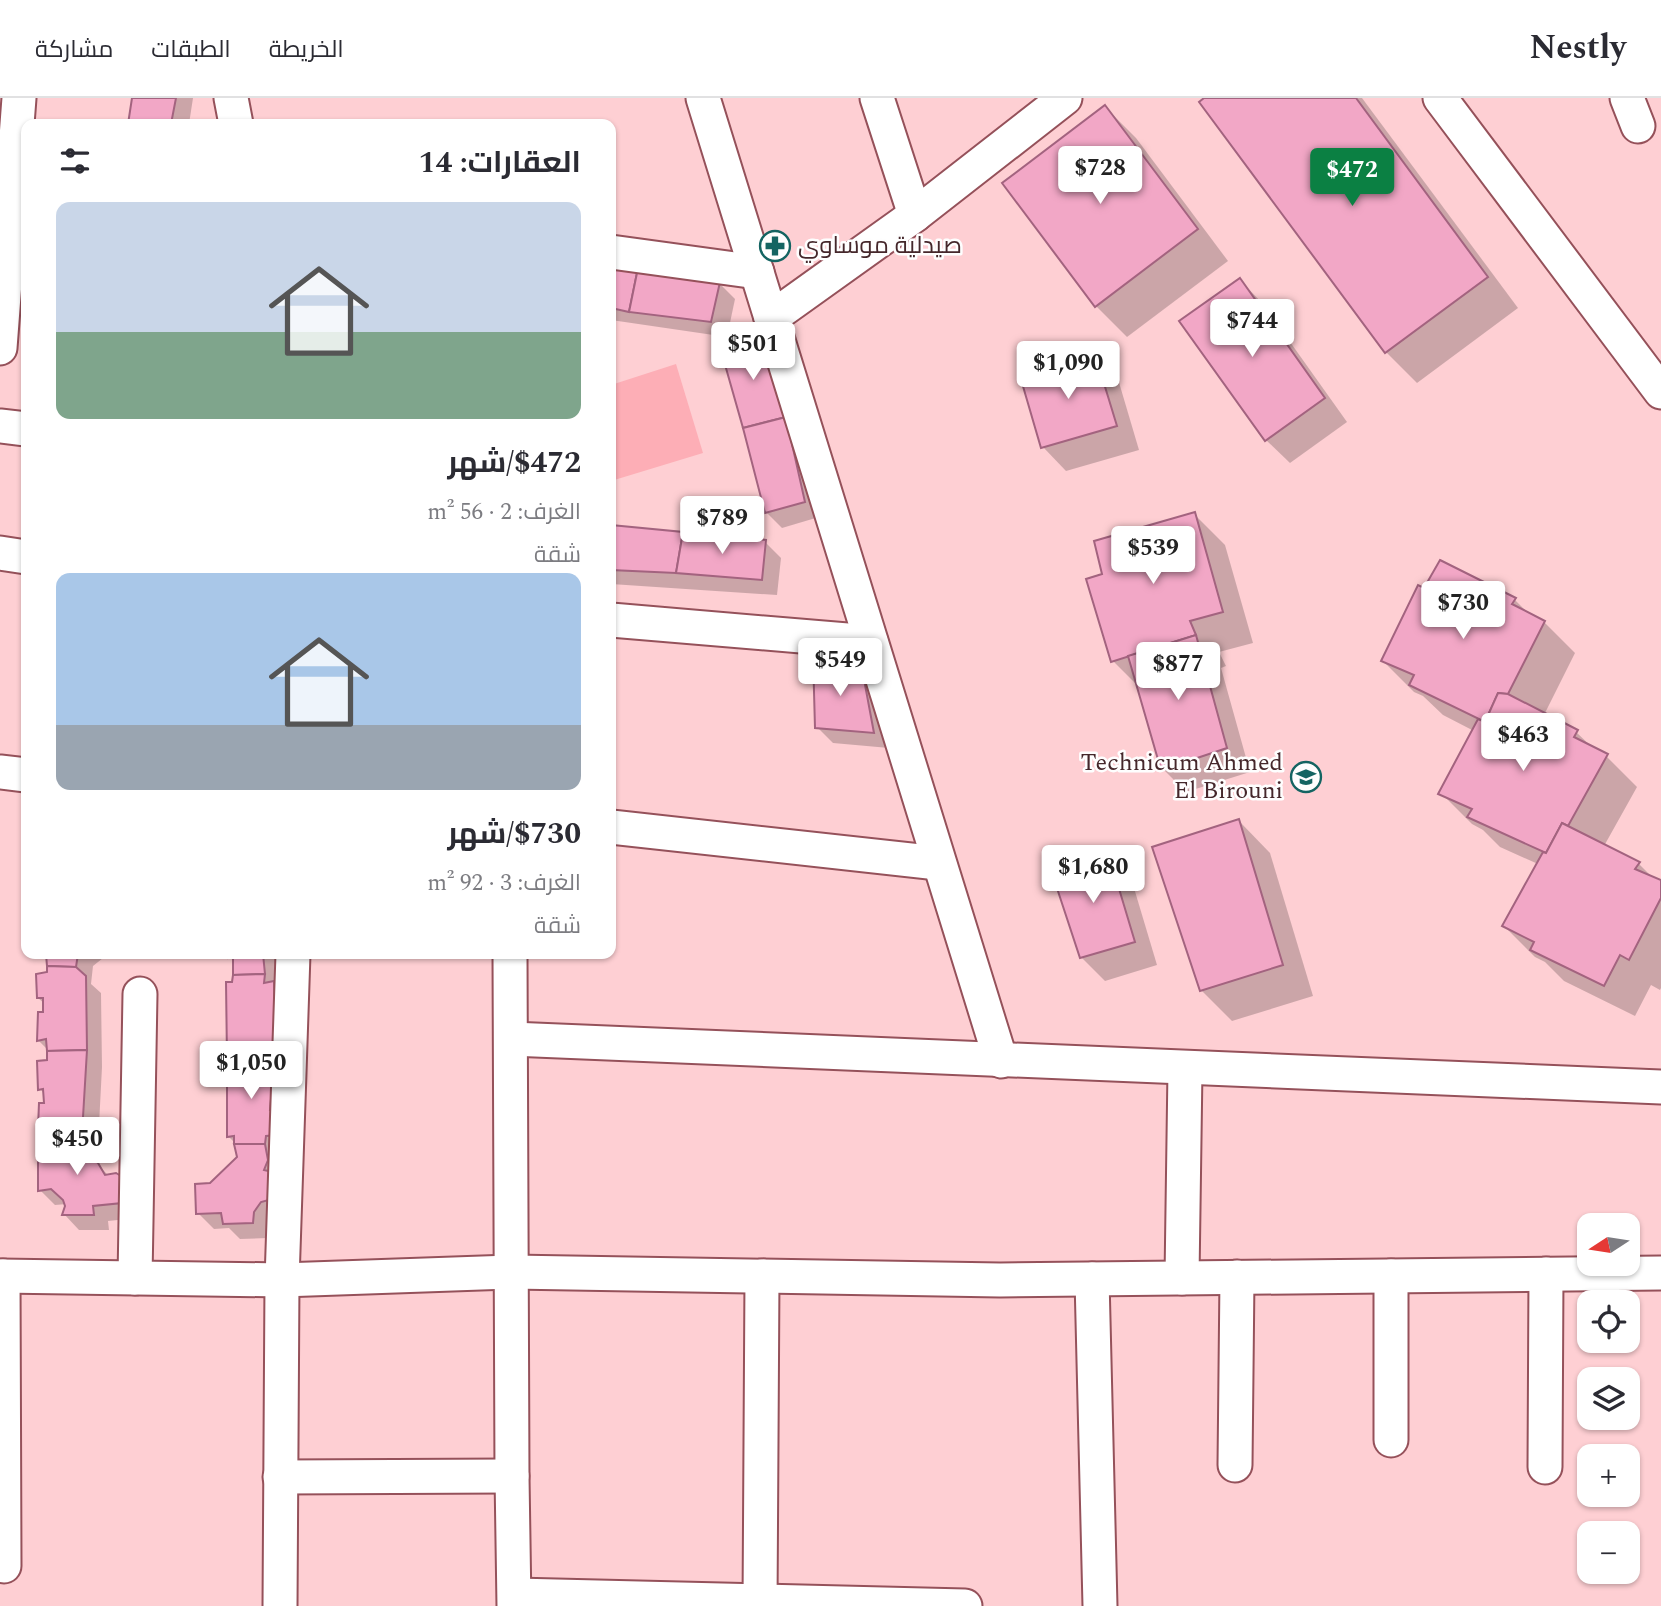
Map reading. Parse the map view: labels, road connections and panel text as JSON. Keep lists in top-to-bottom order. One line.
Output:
{"places":{"pharmacy":["صيدلية موساوي"],"school or university":["Technicum Ahmed El Birouni"]},"north":"left","page":{"header":"Nestly","nav":["الخريطة","الطبقات","مشاركة"],"heading":"العقارات: 14","price":["$728","$472","$744","$501","$1,090","$789","$539","$730","$549","$877","$463","$1,680","$1,050","$450"],"list":[{"name":"$472/شهر","note":"الغرف: 2 · 56 m² · شقة"},{"name":"$730/شهر","note":"الغرف: 3 · 92 m² · شقة"}],"map_buttons":["+","−"]}}
